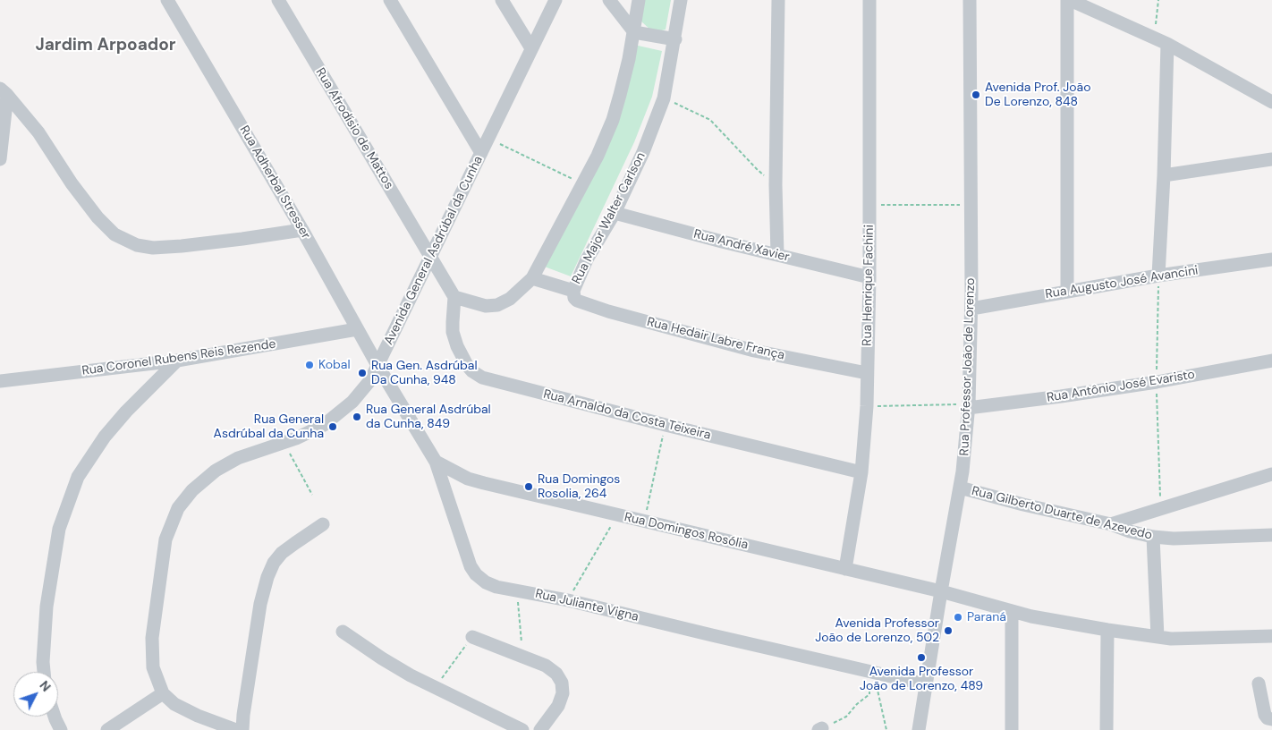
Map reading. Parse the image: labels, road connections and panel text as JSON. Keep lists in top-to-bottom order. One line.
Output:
{"streets":{"street":["Rua Afrodísio de Mattos","Rua Adherbal Stresser","Rua Major Walter Carlson","Rua André Xavier","Avenida General Asdrúbal da Cunha","Rua Augusto José Avancini","Rua Henrique Fachini","Rua Hedair Labre França","Rua Coronel Rubens Reis Rezende","Rua Professor João de Lorenzo","Rua Antônio José Evaristo","Rua Arnaldo da Costa Teixeira","Rua Gilberto Duarte de Azevedo","Rua Domingos Rosólia","Rua Juliante Vigna"]},"crossings":[["Rua Afrodísio de Mattos","Avenida General Asdrúbal da Cunha"],["Rua Adherbal Stresser","Avenida General Asdrúbal da Cunha"],["Rua Adherbal Stresser","Rua Coronel Rubens Reis Rezende"],["Rua Adherbal Stresser","Rua Juliante Vigna"],["Rua Major Walter Carlson","Rua André Xavier"],["Rua Major Walter Carlson","Rua Hedair Labre França"],["Rua André Xavier","Rua Henrique Fachini"],["Avenida General Asdrúbal da Cunha","Rua Juliante Vigna"],["Rua Augusto José Avancini","Rua Professor João de Lorenzo"],["Rua Henrique Fachini","Rua Hedair Labre França"],["Rua Henrique Fachini","Rua Arnaldo da Costa Teixeira"],["Rua Henrique Fachini","Rua Domingos Rosólia"],["Rua Professor João de Lorenzo","Rua Antônio José Evaristo"],["Rua Professor João de Lorenzo","Rua Gilberto Duarte de Azevedo"],["Rua Professor João de Lorenzo","Rua Domingos Rosólia"],["Rua Professor João de Lorenzo","Rua Juliante Vigna"],["Rua Domingos Rosólia","Rua Juliante Vigna"]],"districts":["Jardim Arpoador"],"places":["Avenida Prof. João De Lorenzo, 848","Kobal","Rua Gen. Asdrúbal Da Cunha, 948","Rua General Asdrúbal da Cunha, 849","Rua General Asdrúbal da Cunha","Rua Domingos Rosolia, 264","Paraná","Avenida Professor João de Lorenzo, 502","Avenida Professor João de Lorenzo, 489"],"north":"top right"}
